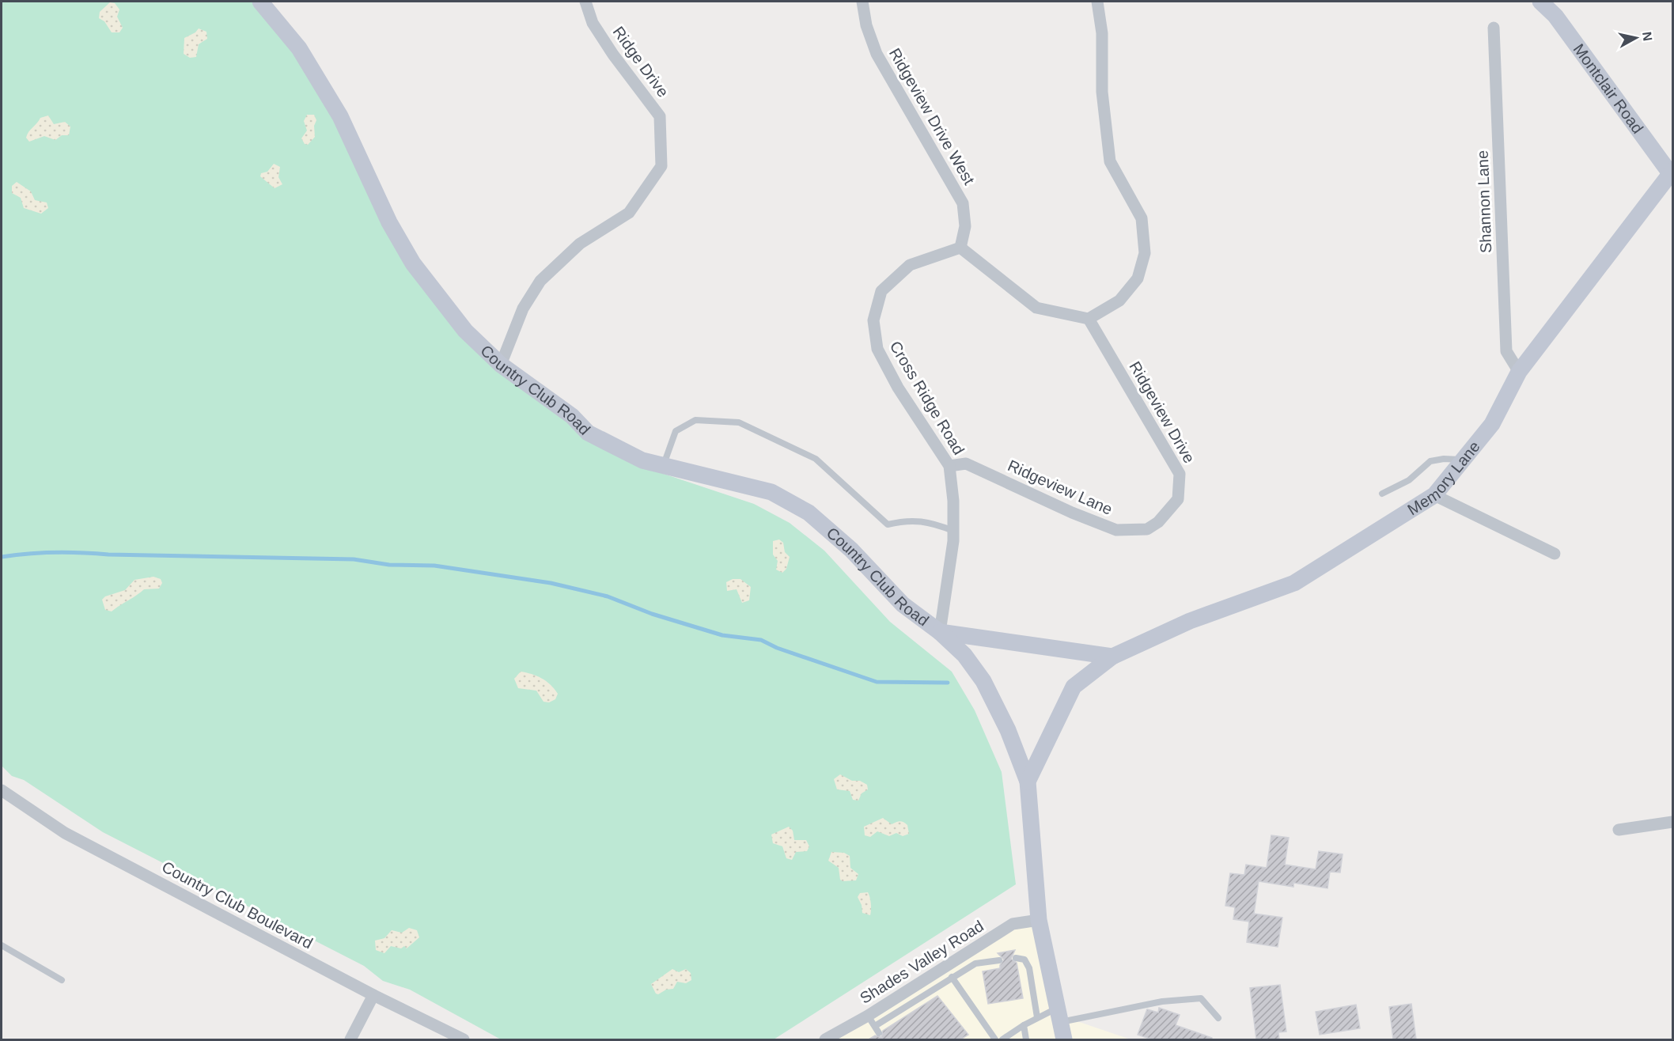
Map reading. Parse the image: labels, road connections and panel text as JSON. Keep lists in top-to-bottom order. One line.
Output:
{"streets":{"street":["Ridge Drive","Montclair Road","Ridgeview Drive West","Shannon Lane","Country Club Road","Cross Ridge Road","Ridgeview Drive","Memory Lane","Ridgeview Lane","Country Club Boulevard","Shades Valley Road"]},"crossings":[["Ridge Drive","Country Club Road"],["Montclair Road","Memory Lane"],["Ridgeview Drive West","Cross Ridge Road"],["Shannon Lane","Memory Lane"],["Country Club Road","Cross Ridge Road"],["Country Club Road","Memory Lane"],["Country Club Road","Shades Valley Road"],["Cross Ridge Road","Ridgeview Lane"],["Ridgeview Drive","Ridgeview Lane"]],"north":"right"}
